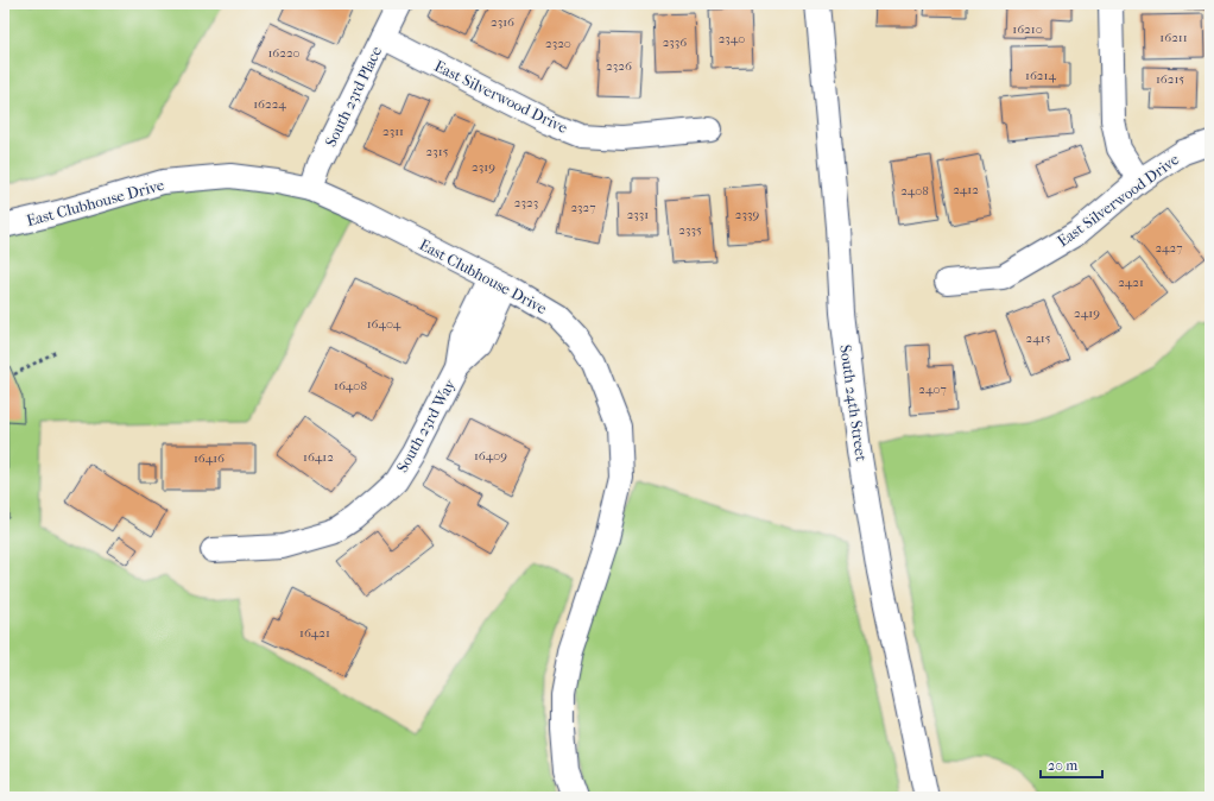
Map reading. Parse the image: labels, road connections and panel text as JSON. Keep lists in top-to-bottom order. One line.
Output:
{"streets":{"street":["South 23rd Place","East Silverwood Drive","East Clubhouse Drive","South 24th Street","South 23rd Way"]},"crossings":[["South 23rd Place","East Silverwood Drive"],["South 23rd Place","East Clubhouse Drive"],["East Clubhouse Drive","South 23rd Way"]],"house_numbers":["2316","16210","16211","2340","2336","2320","16220","2326","16214","16215","16224","2311","2315","2319","2412","2408","2323","2327","2331","2339","2335","2427","2421","2419","16404","2415","16408","2407","16409","16412","16416","16421"],"scale_bar":"20 m"}
